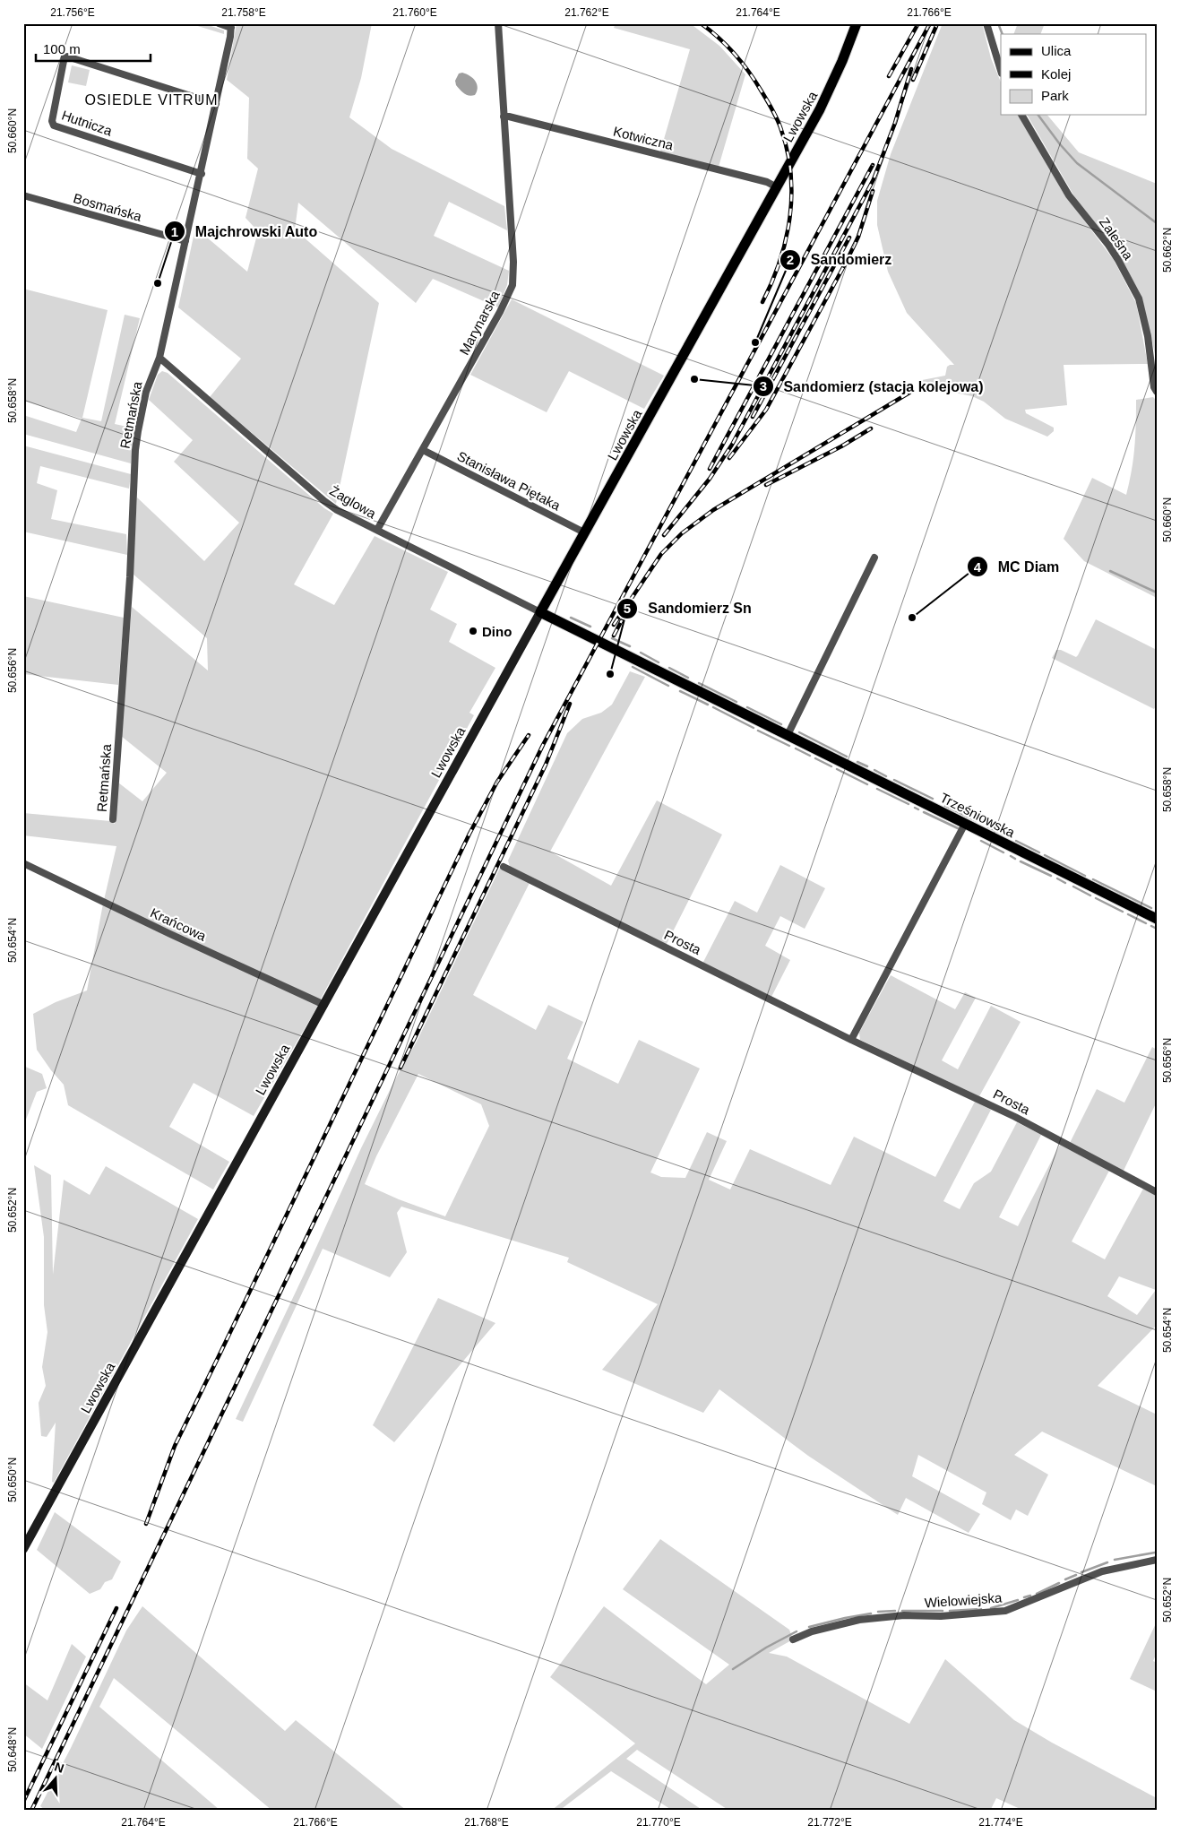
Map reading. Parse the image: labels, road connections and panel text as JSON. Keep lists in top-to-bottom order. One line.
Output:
{"streets":{"main road":["Lwowska","Trześniowska"],"street":["Hutnicza","Kotwiczna","Bosmańska","Zaleśna","Marynarska","Retmańska","Stanisława Piętaka","Żaglowa","Krańcowa","Prosta","Wielowiejska"]},"crossings":[["Lwowska","Kotwiczna"],["Lwowska","Stanisława Piętaka"],["Lwowska","Żaglowa"],["Lwowska","Trześniowska"],["Lwowska","Krańcowa"],["Hutnicza","Retmańska"],["Kotwiczna","Marynarska"],["Bosmańska","Retmańska"],["Marynarska","Stanisława Piętaka"],["Marynarska","Żaglowa"],["Retmańska","Żaglowa"],["Żaglowa","Trześniowska"]],"districts":["OSIEDLE VITRUM"],"places":["Majchrowski Auto","Sandomierz","Sandomierz (stacja kolejowa)","MC Diam","Dino","Sandomierz Sn"],"legend":["Ulica","Kolej","Park"],"scale_bar":"100 m","north":"top","coordinates":["21.756°E","21.758°E","21.760°E","21.762°E","21.764°E","21.766°E","50.660°N","50.662°N","50.658°N","50.656°N","50.654°N","50.652°N","50.650°N","50.648°N","21.768°E","21.770°E","21.772°E","21.774°E"]}
